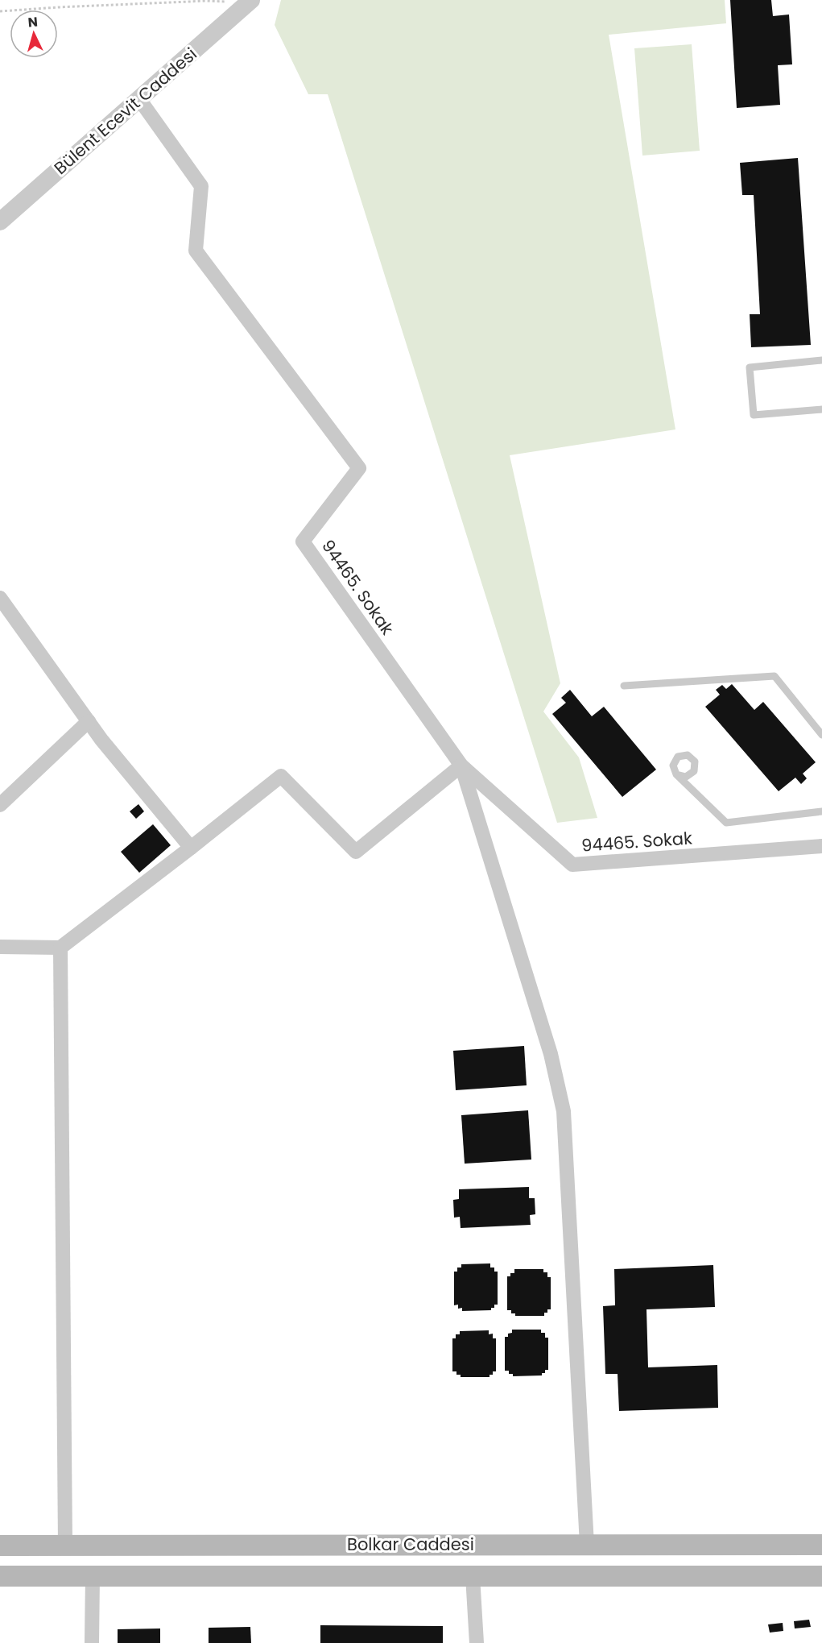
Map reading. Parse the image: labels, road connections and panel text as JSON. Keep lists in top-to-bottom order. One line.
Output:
{"streets":{"main road":["Bolkar Caddesi"],"street":["Bülent Ecevit Caddesi","94465. Sokak"]},"crossings":[["Bülent Ecevit Caddesi","94465. Sokak"]],"north":"top"}
